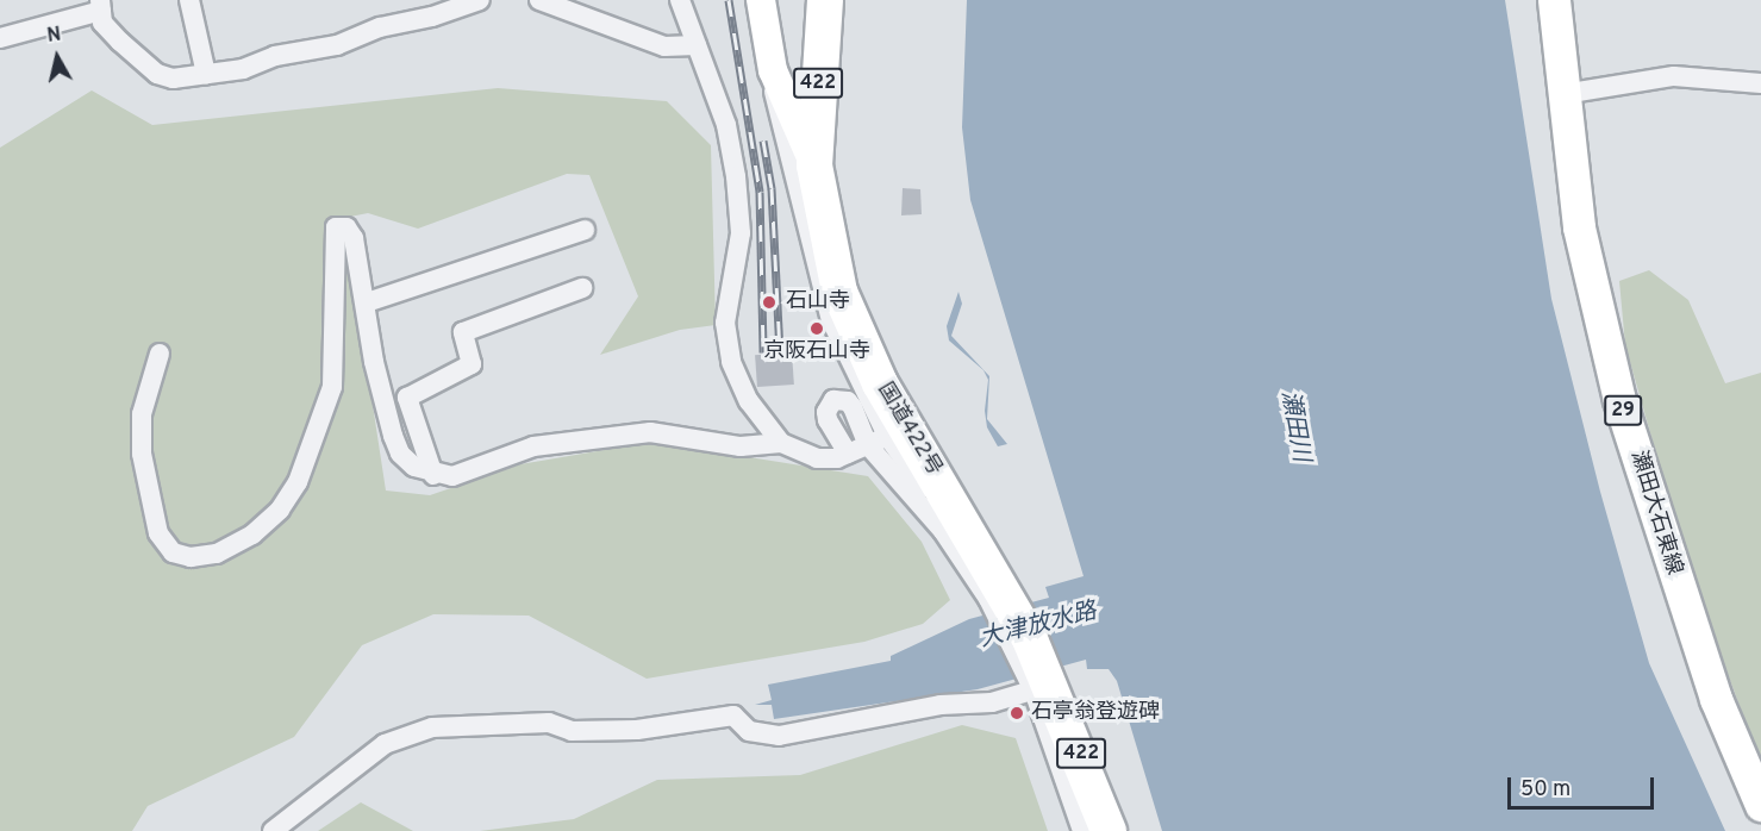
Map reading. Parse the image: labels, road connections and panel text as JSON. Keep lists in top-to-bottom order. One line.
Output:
{"streets":{"highway":["422","国道422号"],"main road":["29","瀬田大石東線"]},"water":["瀬田川","大津放水路"],"places":["石山寺","京阪石山寺","石亭翁登遊碑"],"scale_bar":"50 m","north":"top"}
